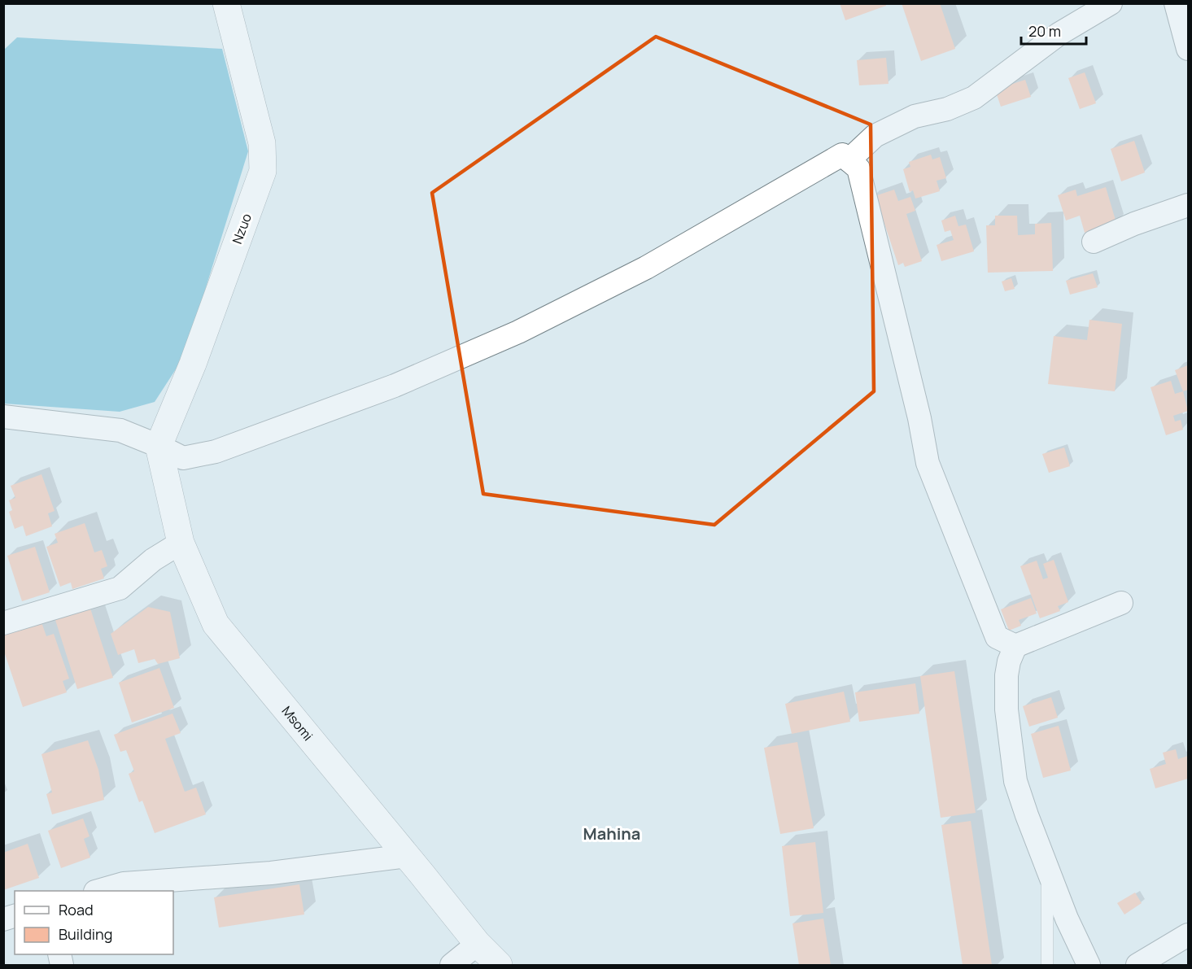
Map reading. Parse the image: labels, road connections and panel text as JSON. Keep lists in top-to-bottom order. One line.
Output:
{"streets":{"street":["Nzuo","Msomi"]},"crossings":[["Nzuo","Msomi"]],"districts":["Mahina"],"legend":["Road","Building"],"scale_bar":"20 m"}
